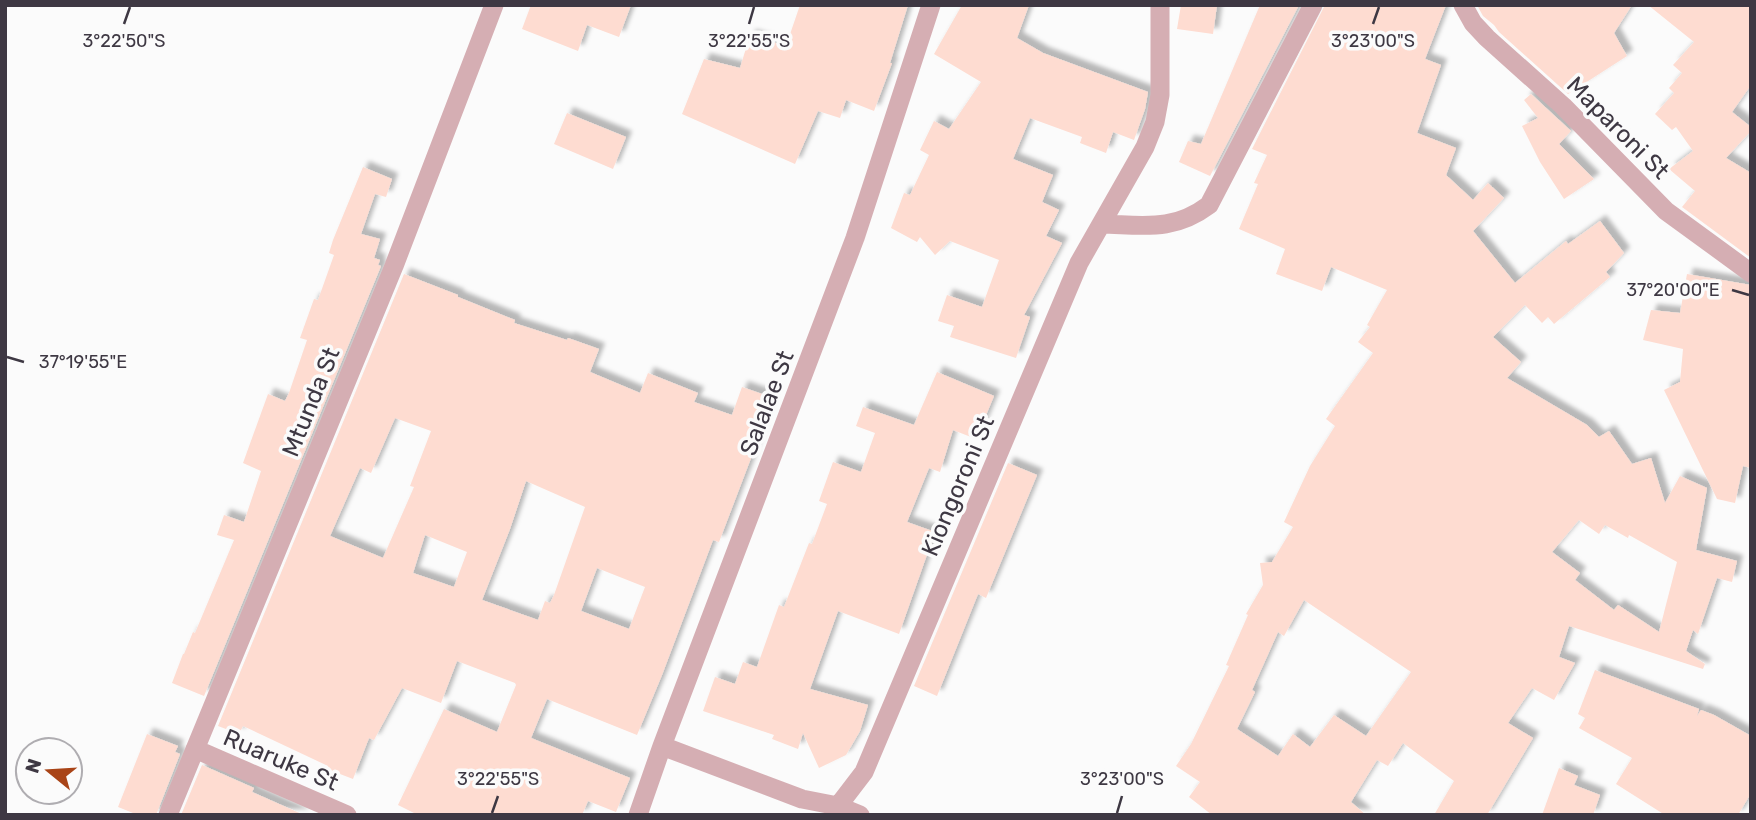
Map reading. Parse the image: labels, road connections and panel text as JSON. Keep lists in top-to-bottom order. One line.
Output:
{"streets":{"street":["Maparoni St","Mtunda St","Salalae St","Kiongoroni St","Ruaruke St"]},"crossings":[["Mtunda St","Ruaruke St"]],"north":"left","coordinates":["3°22'50\"S","3°22'55\"S","3°23'00\"S","37°20'00\"E","37°19'55\"E"]}
